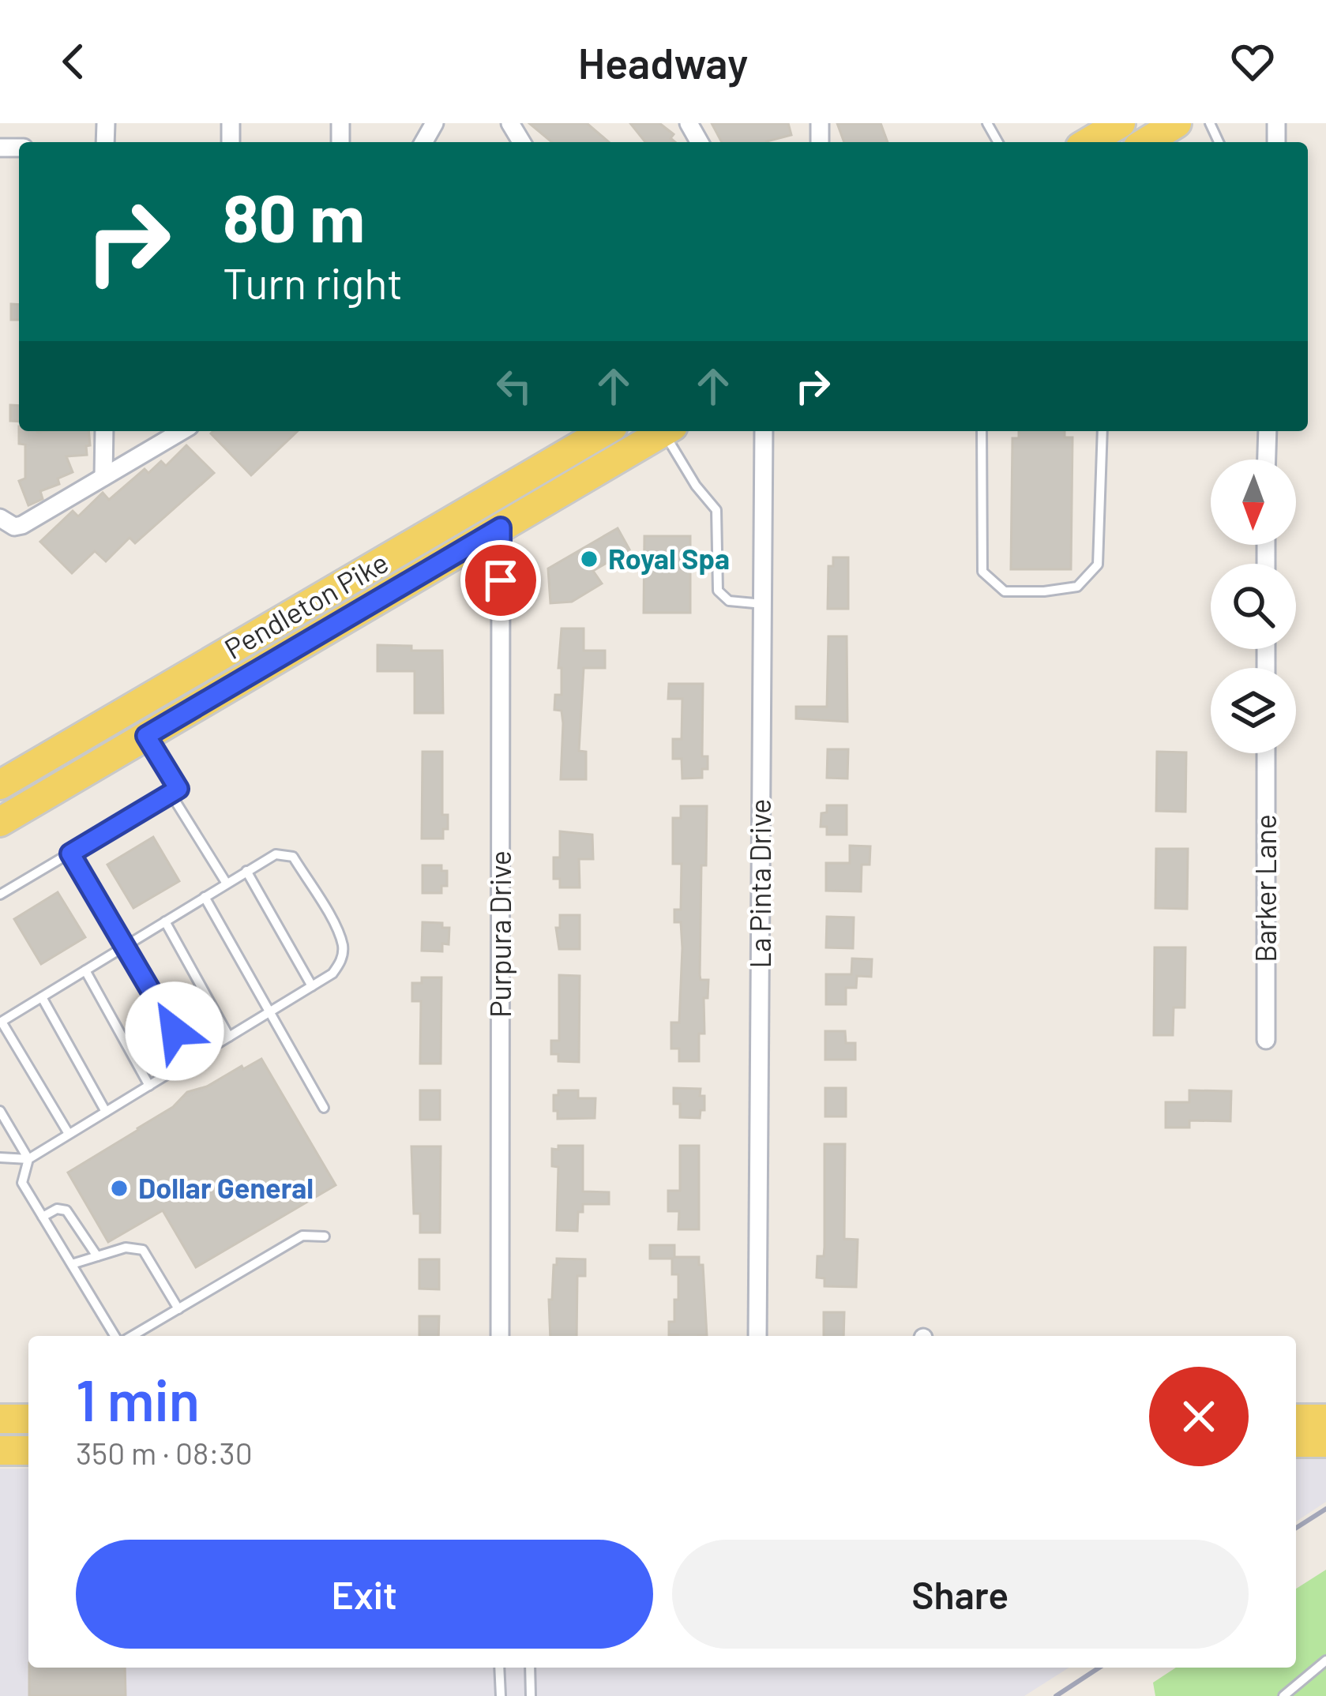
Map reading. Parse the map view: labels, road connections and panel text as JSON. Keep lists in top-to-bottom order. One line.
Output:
{"streets":{"main road":["Pendleton Pike"],"street":["La Pinta Drive","Barker Lane","Purpura Drive"]},"crossings":[["Pendleton Pike","Purpura Drive"]],"places":["Royal Spa","Dollar General"],"north":"bottom","page":{"header":"Headway","turn":["80 m","Turn right"],"heading":["1 min","350 m · 08:30"],"buttons":["Exit","Share"]}}
